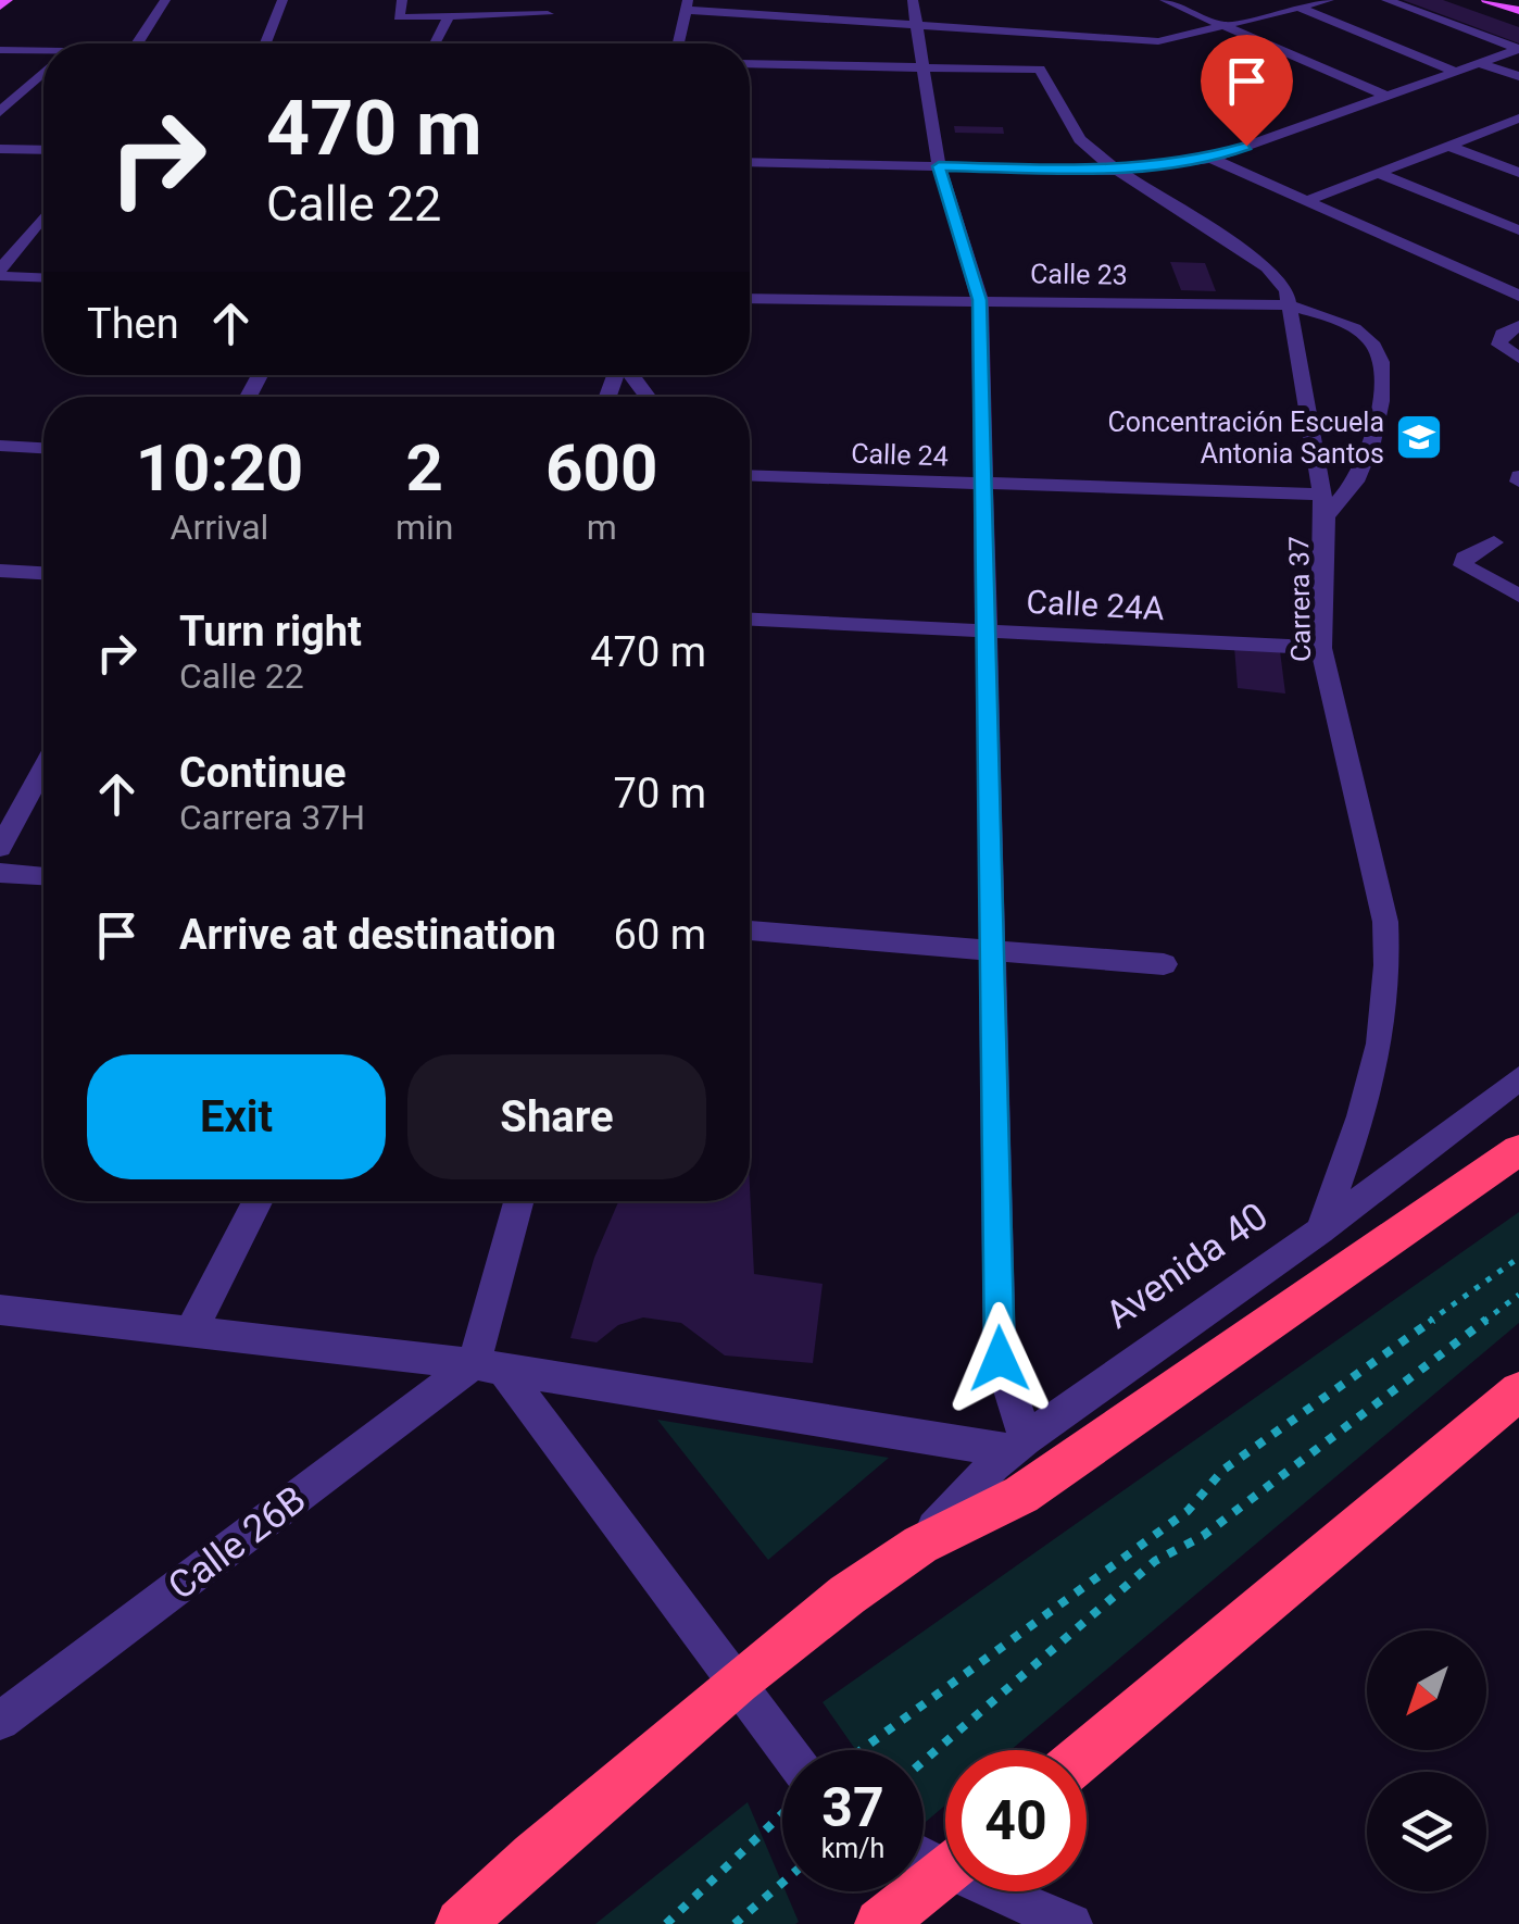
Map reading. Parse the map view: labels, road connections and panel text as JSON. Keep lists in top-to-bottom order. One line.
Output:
{"streets":{"highway":["Avenida 40"],"street":["Calle 23","Calle 24","Carrera 37","Calle 24A","Calle 26B"]},"crossings":[["Calle 23","Carrera 37"],["Calle 24","Carrera 37"],["Carrera 37","Calle 24A"],["Carrera 37","Avenida 40"]],"places":{"school or university":["Concentración Escuela Antonia Santos"]},"north":"bottom left","page":{"turn":["470 m","Calle 22"],"then":"Then","eta":["10:20","Arrival","2","min","600","m"],"list":[{"name":"Turn right","note":"Calle 22","value":"470 m"},{"name":"Continue","note":"Carrera 37H","value":"70 m"},{"name":"Arrive at destination","value":"60 m"}],"buttons":["Exit","Share"],"speed":"37 km/h","limit":"40"}}
